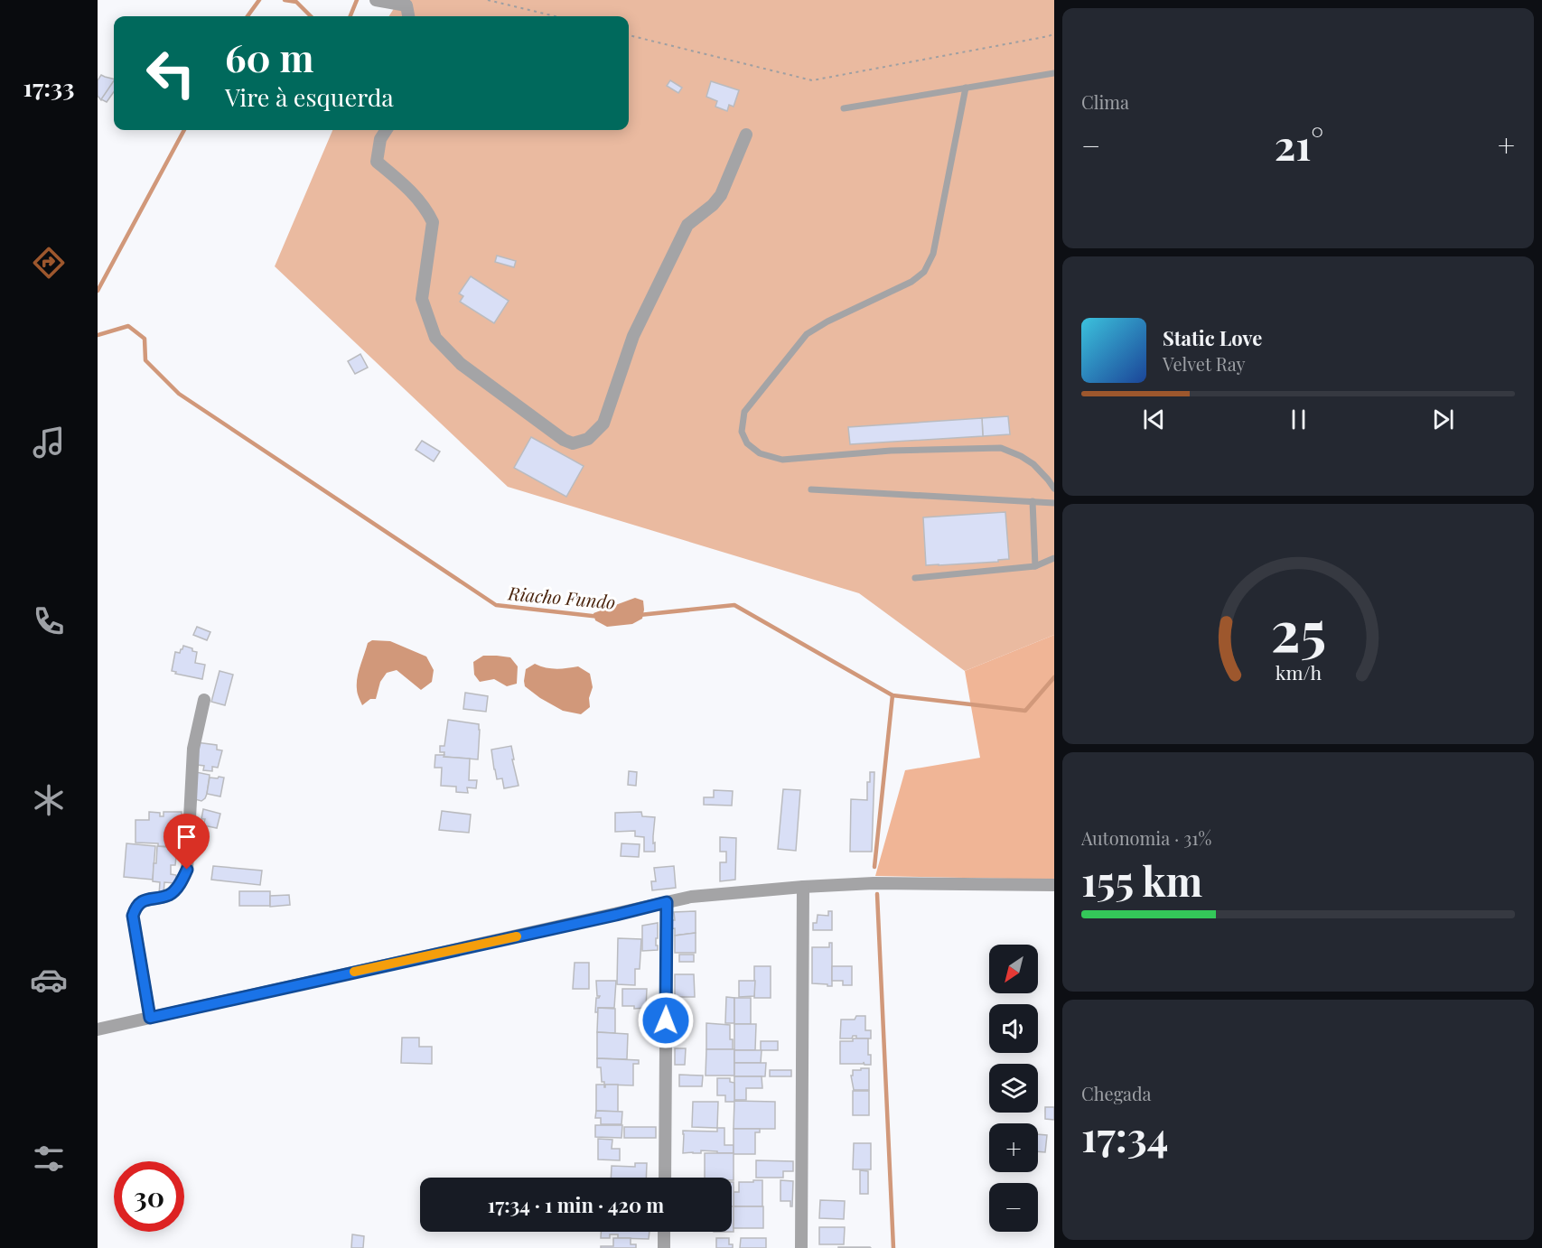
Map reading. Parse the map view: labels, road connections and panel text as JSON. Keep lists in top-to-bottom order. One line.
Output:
{"water":["Riacho Fundo"],"north":"bottom left","page":{"tabs":"17:33","tile":["Clima",["Autonomia · 31%","155 km"],["Chegada","17:34"]],"turn":["60 m","Vire à esquerda"],"heat":["−","21°","+"],"song":["Static Love","Velvet Ray"],"map_buttons":["+","−"],"limit":"30","trip":"17:34 · 1 min · 420 m","gauge":["25","km/h"]}}
